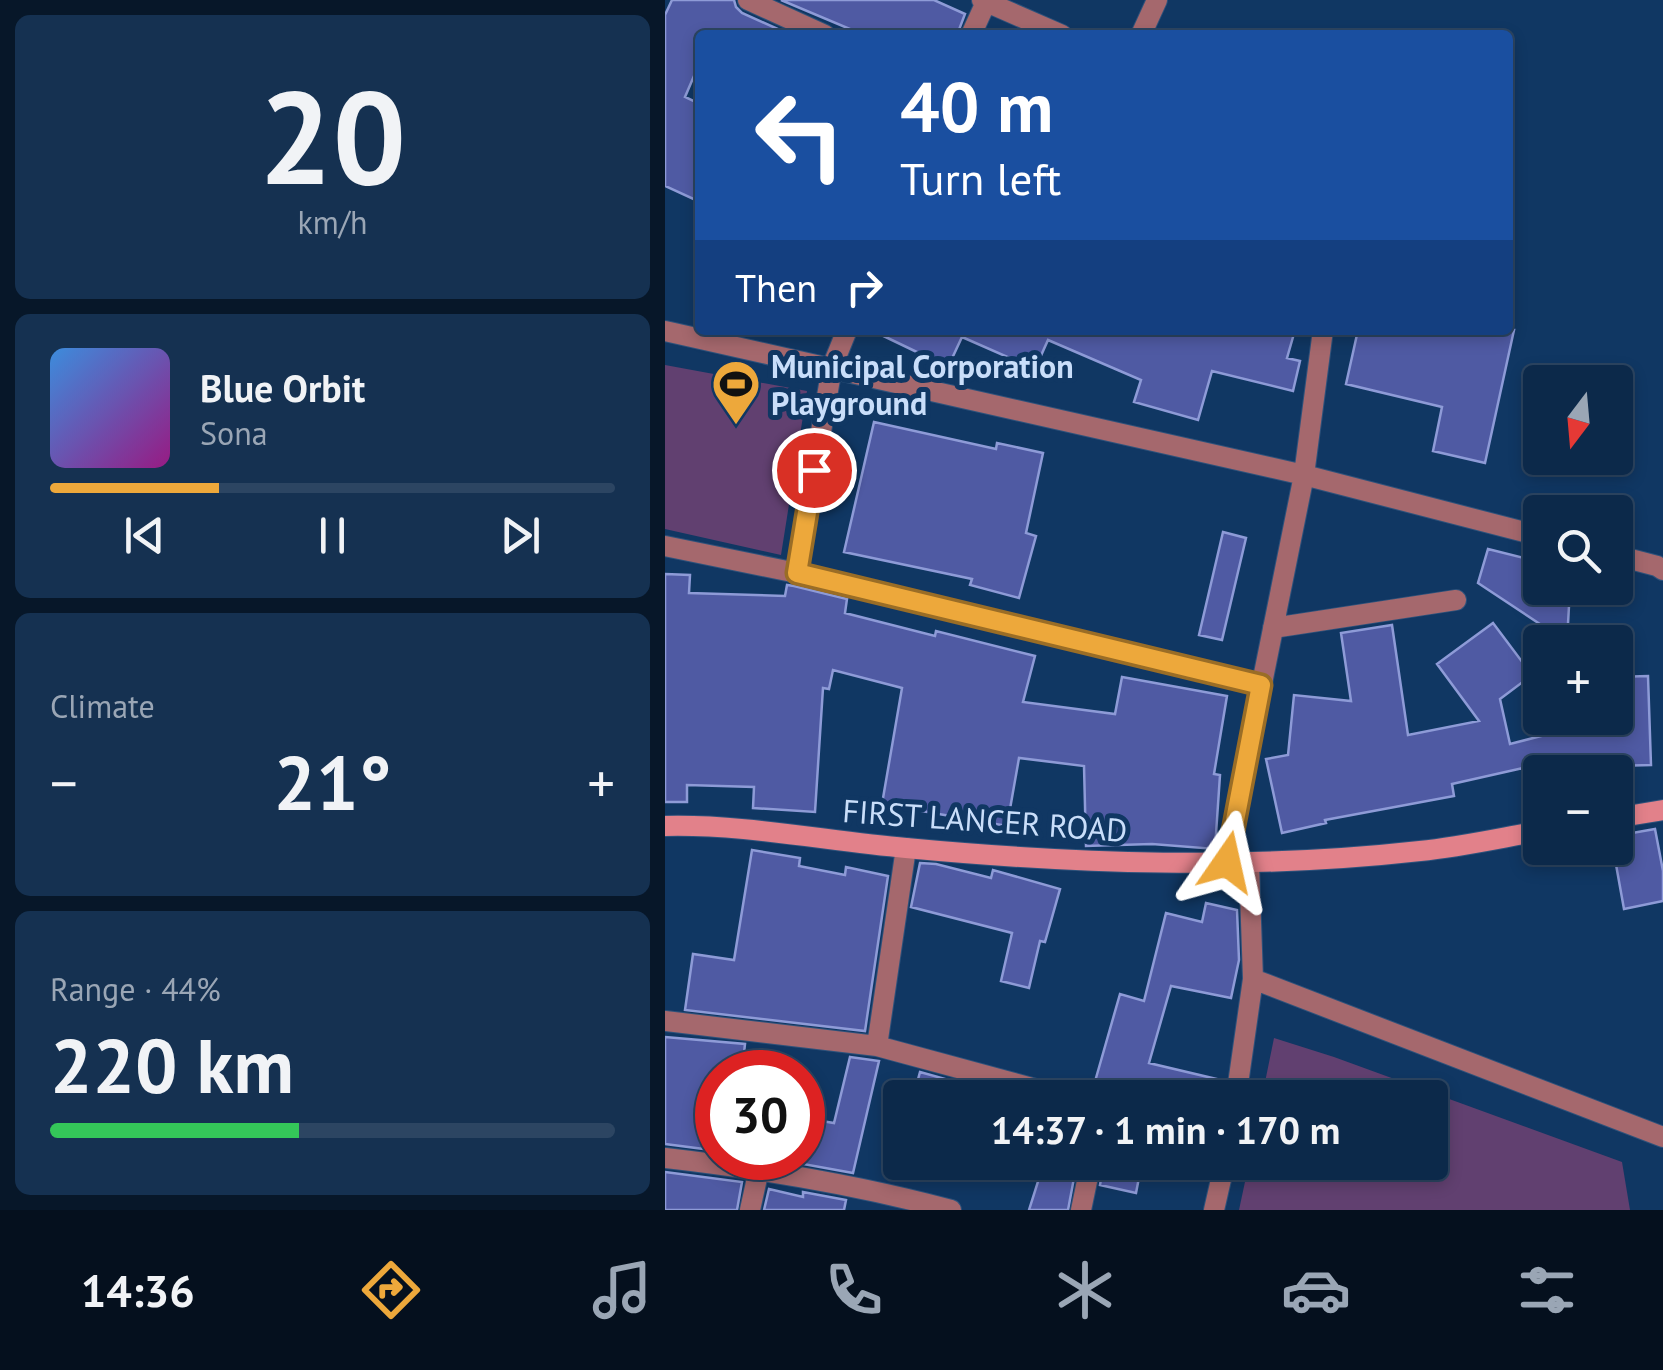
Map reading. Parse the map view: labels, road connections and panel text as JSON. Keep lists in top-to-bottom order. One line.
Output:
{"streets":{"street":["FIRST LANCER ROAD"]},"places":{"sports":["Municipal Corporation Playground"]},"north":"bottom","page":{"tile":[["20","km/h"],"Climate",["Range · 44%","220 km"]],"turn":["40 m","Turn left"],"then":"Then","song":["Blue Orbit","Sona"],"map_buttons":["+","−"],"heat":["−","21°","+"],"limit":"30","trip":"14:37 · 1 min · 170 m","tabs":"14:36"}}
